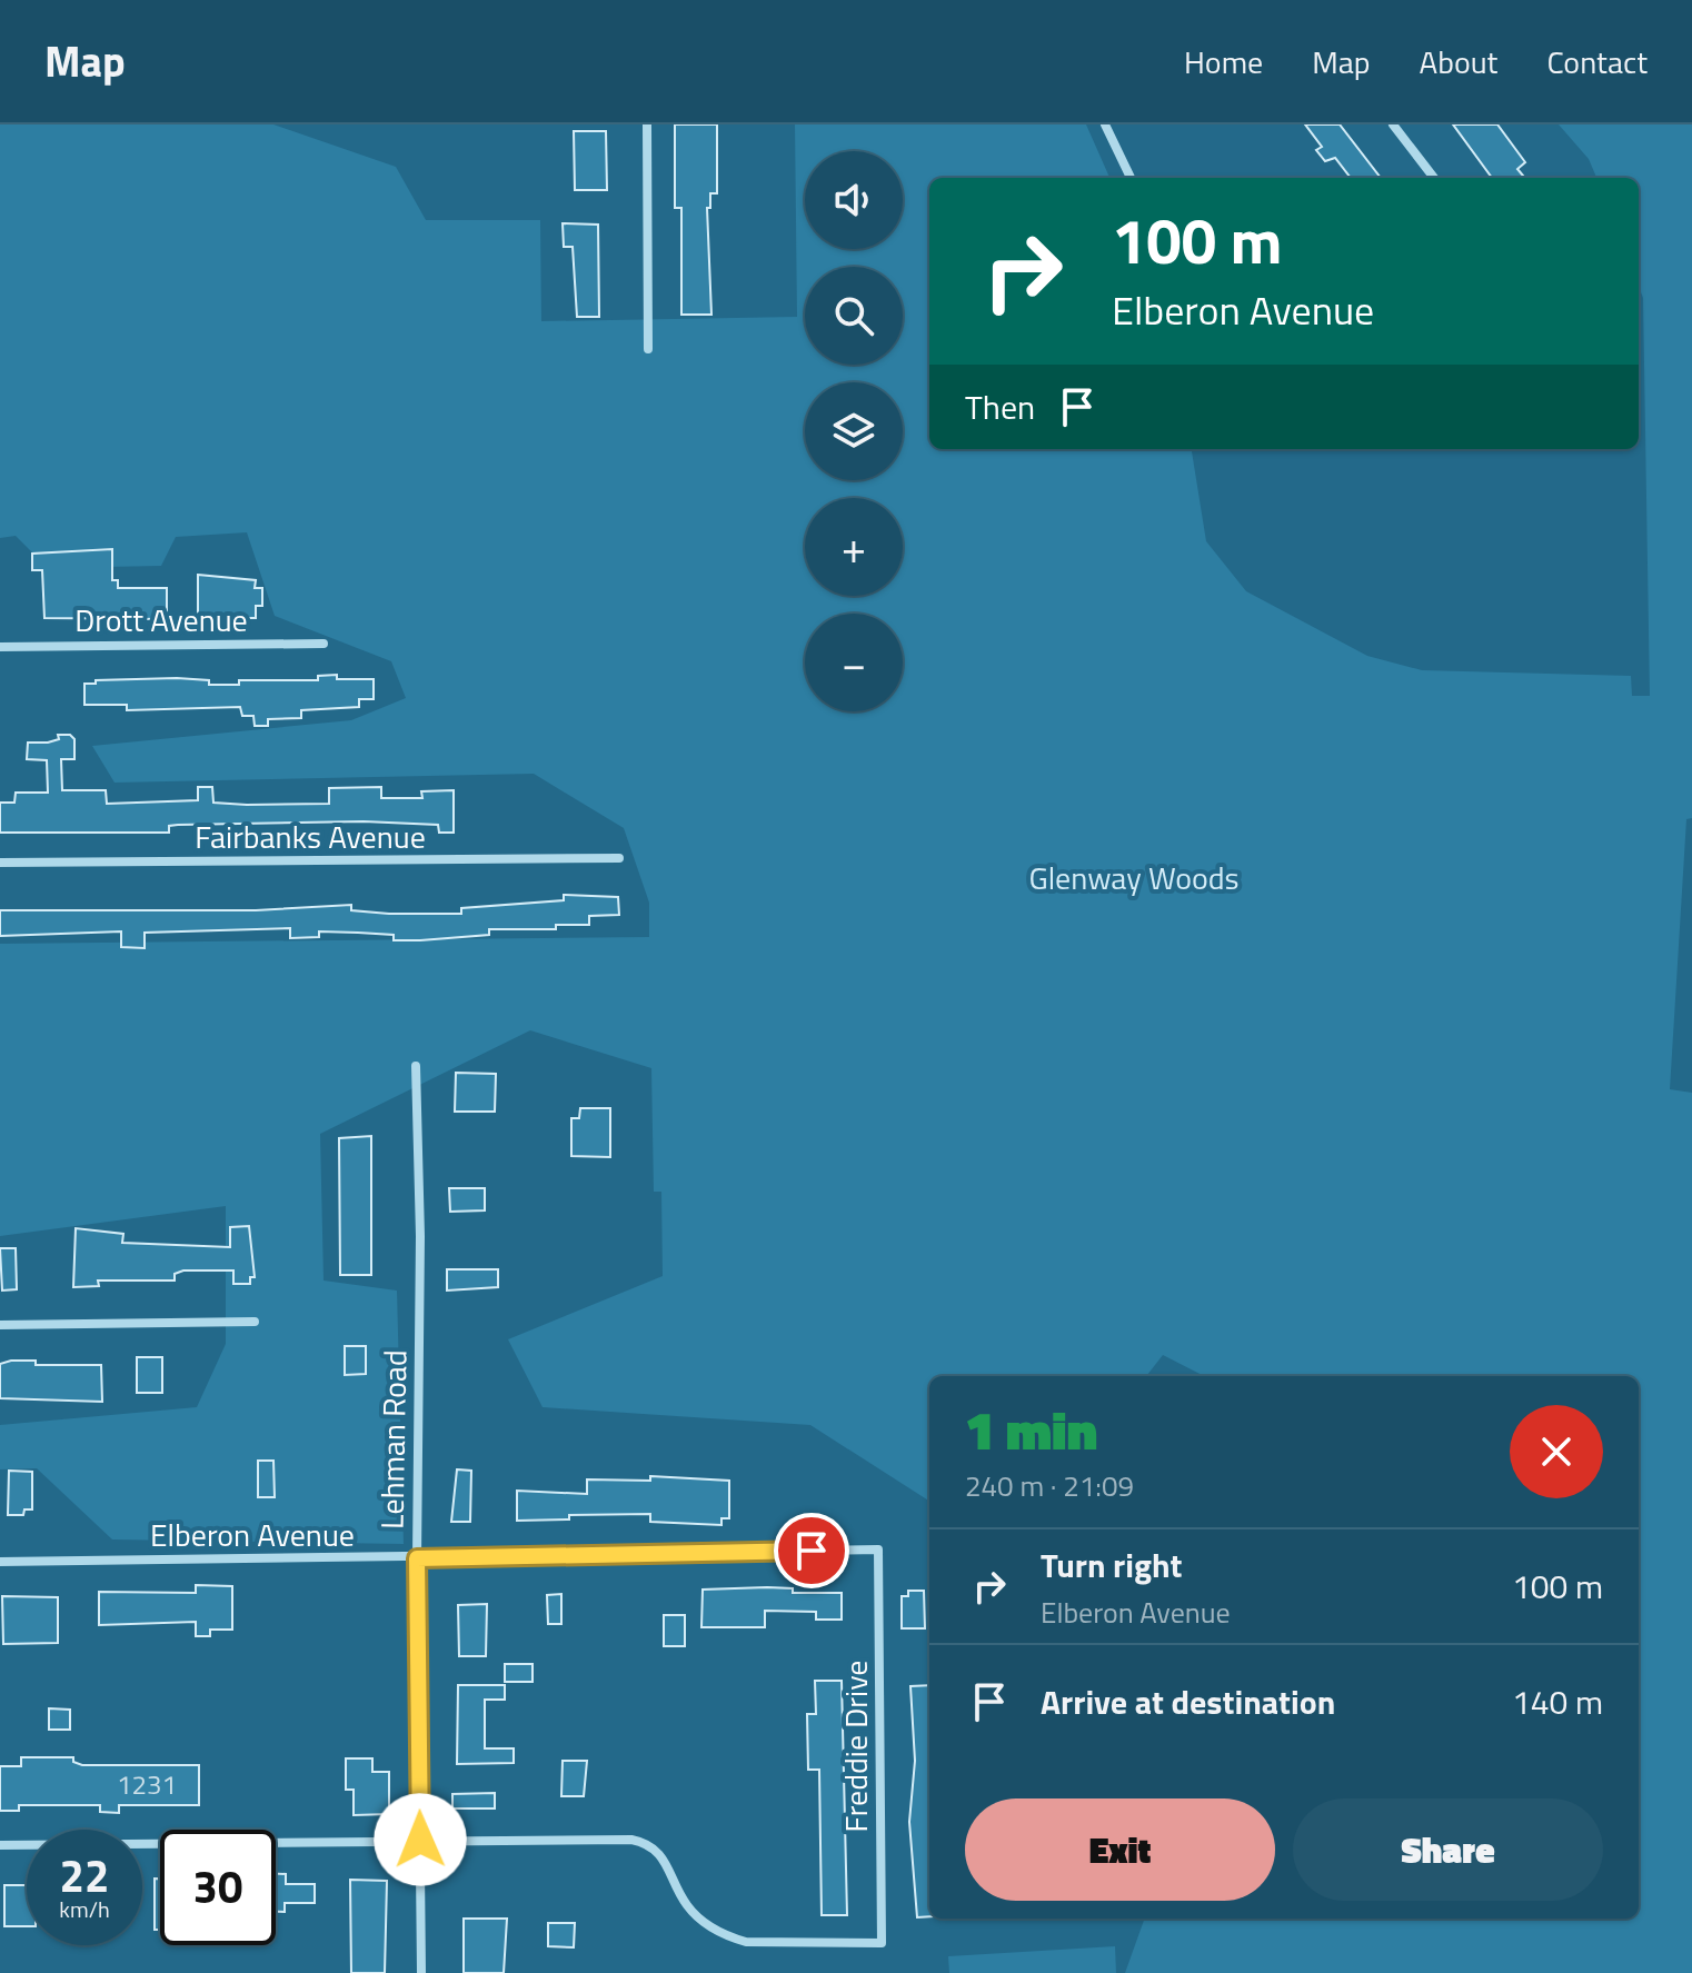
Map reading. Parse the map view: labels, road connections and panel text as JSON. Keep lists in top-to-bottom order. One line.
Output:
{"streets":{"street":["Drott Avenue","Fairbanks Avenue","Lehman Road","Elberon Avenue","Freddie Drive"]},"crossings":[["Lehman Road","Elberon Avenue"],["Lehman Road","Freddie Drive"],["Elberon Avenue","Freddie Drive"]],"parks":["Glenway Woods"],"house_numbers":["1231"],"page":{"header":"Map","nav":["Home","Map","About","Contact"],"map_buttons":["+","−"],"turn":["100 m","Elberon Avenue"],"then":"Then","heading":["1 min","240 m · 21:09"],"list":[{"name":"Turn right","note":"Elberon Avenue","value":"100 m"},{"name":"Arrive at destination","value":"140 m"}],"buttons":["Exit","Share"],"speed":"22 km/h","limit":"30"}}
